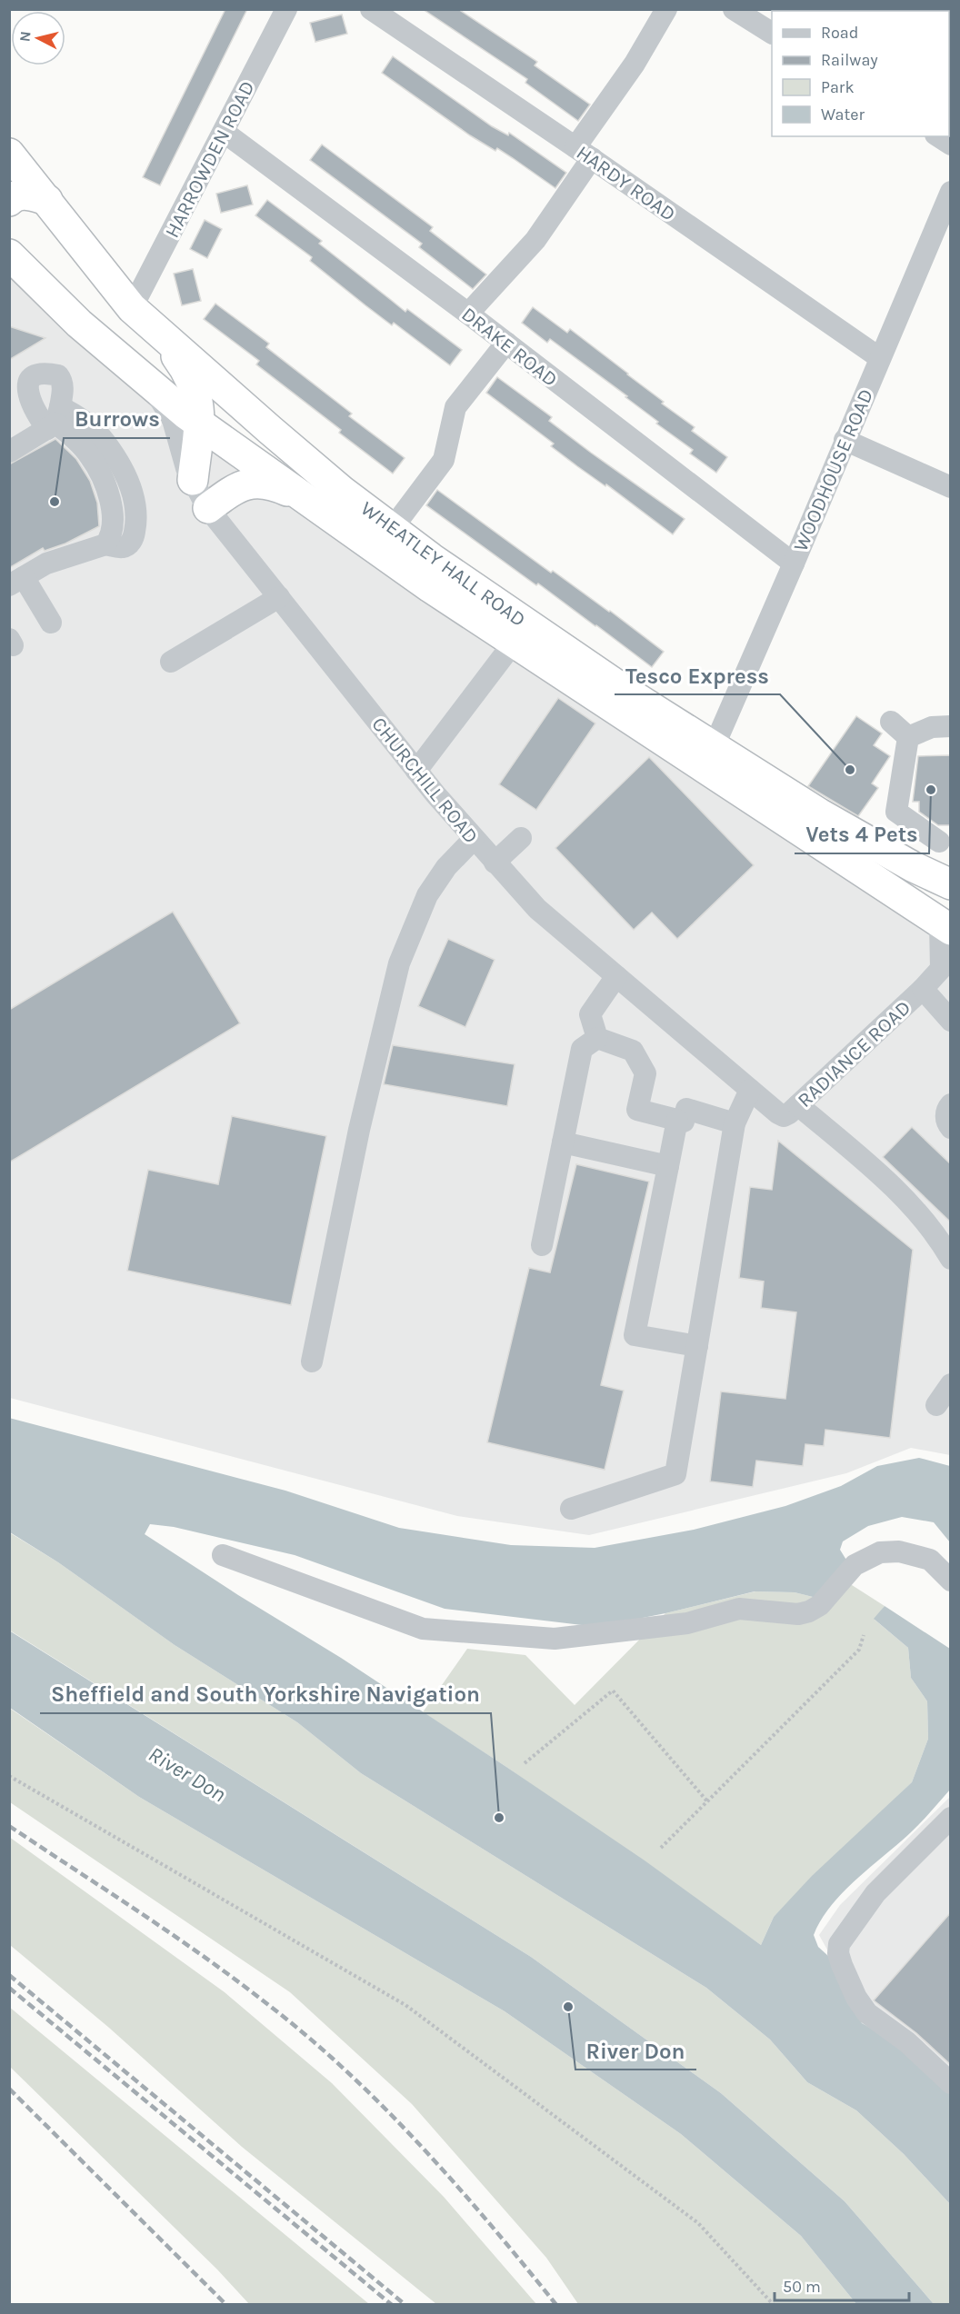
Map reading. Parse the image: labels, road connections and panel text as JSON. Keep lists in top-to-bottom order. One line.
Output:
{"streets":{"highway":["WHEATLEY HALL ROAD"],"street":["HARROWDEN ROAD","HARDY ROAD","DRAKE ROAD","WOODHOUSE ROAD","CHURCHILL ROAD","RADIANCE ROAD"]},"crossings":[["HARROWDEN ROAD","DRAKE ROAD"],["HARROWDEN ROAD","WHEATLEY HALL ROAD"],["HARDY ROAD","WOODHOUSE ROAD"],["DRAKE ROAD","WOODHOUSE ROAD"],["WOODHOUSE ROAD","WHEATLEY HALL ROAD"],["WHEATLEY HALL ROAD","CHURCHILL ROAD"],["WHEATLEY HALL ROAD","RADIANCE ROAD"],["CHURCHILL ROAD","RADIANCE ROAD"]],"water":["River Don"],"places":["Burrows","Tesco Express","Vets 4 Pets","Sheffield and South Yorkshire Navigation","River Don"],"legend":["Road","Railway","Park","Water"],"scale_bar":"50 m","north":"left"}
